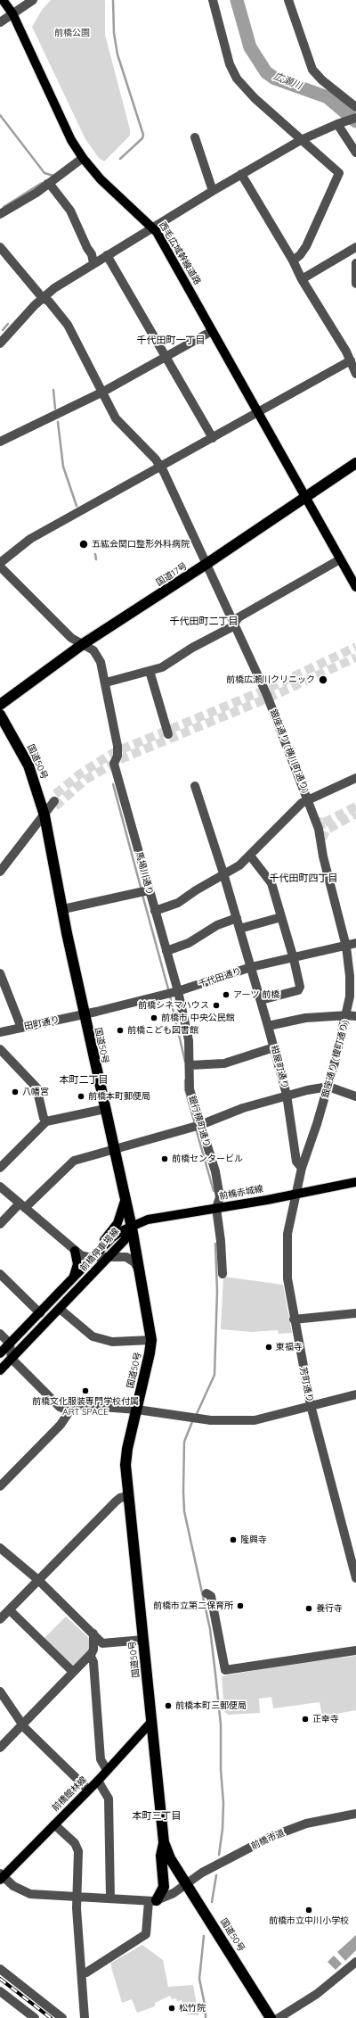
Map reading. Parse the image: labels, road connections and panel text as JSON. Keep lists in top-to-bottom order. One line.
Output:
{"streets":{"highway":["国道17号","国道50号"],"main road":["西毛広域幹線道路","前橋赤城線","前橋停車場線","前橋館林線"],"street":["銀座通り (横川町通り)","馬場川通り","千代田通り","田町通り","銀座通り (榎町通り)","紺屋町通り","銀行横町通り","芳町通り","前橋市道"]},"crossings":[["西毛広域幹線道路","国道17号"],["国道17号","銀座通り (横川町通り)"],["国道17号","馬場川通り"],["銀座通り (横川町通り)","千代田通り"],["銀座通り (横川町通り)","銀座通り (榎町通り)"],["国道50号","千代田通り"],["国道50号","田町通り"],["国道50号","前橋赤城線"],["国道50号","前橋停車場線"],["国道50号","前橋館林線"],["国道50号","前橋市道"],["馬場川通り","千代田通り"],["馬場川通り","銀行横町通り"],["千代田通り","田町通り"],["千代田通り","銀座通り (榎町通り)"],["千代田通り","紺屋町通り"],["千代田通り","銀行横町通り"],["銀座通り (榎町通り)","紺屋町通り"],["銀座通り (榎町通り)","芳町通り"],["紺屋町通り","芳町通り"],["銀行横町通り","前橋赤城線"],["前橋赤城線","前橋停車場線"],["前橋赤城線","芳町通り"]],"districts":["千代田町一丁目","千代田町二丁目","千代田町四丁目","本町二丁目","本町三丁目"],"water":["広瀬川"],"parks":["前橋公園"],"places":["五紘会関口整形外科病院","前橋広瀬川クリニック","アーツ 前橋","前橋シネマハウス","前橋市 中央公民館","前橋こども図書館","八幡宮","前橋本町郵便局","前橋センタービル","東福寺","前橋文化服装専門学校付属 ART SPACE","隆興寺","前橋市立第二保育所","養行寺","前橋本町三郵便局","正幸寺","前橋市立中川小学校","松竹院"]}
